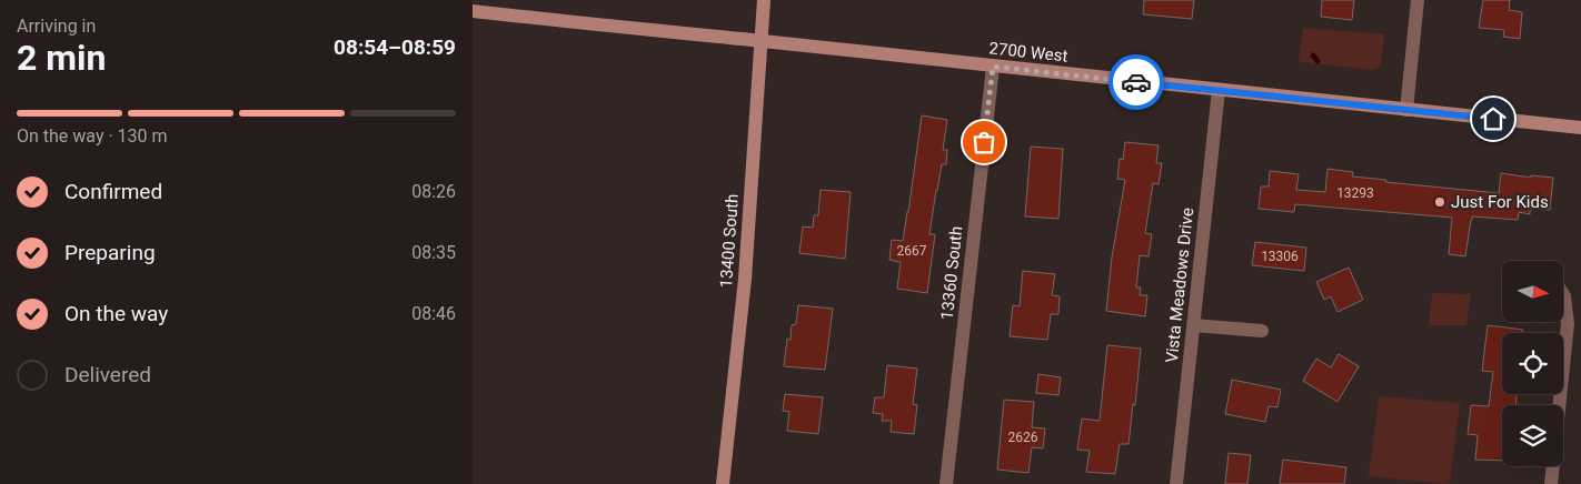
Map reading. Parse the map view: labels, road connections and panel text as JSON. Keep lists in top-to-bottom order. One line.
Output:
{"streets":{"main road":["2700 West","13400 South"],"street":["13360 South","Vista Meadows Drive"]},"crossings":[["2700 West","13400 South"],["2700 West","13360 South"],["2700 West","Vista Meadows Drive"]],"places":["Just For Kids"],"house_numbers":["13293","2667","13306","2626"],"north":"right","page":{"heading":["2 min","Arriving in","08:54–08:59"],"bar":"On the way · 130 m","list":[["Confirmed","08:26"],["Preparing","08:35"],["On the way","08:46"],"Delivered"]}}
